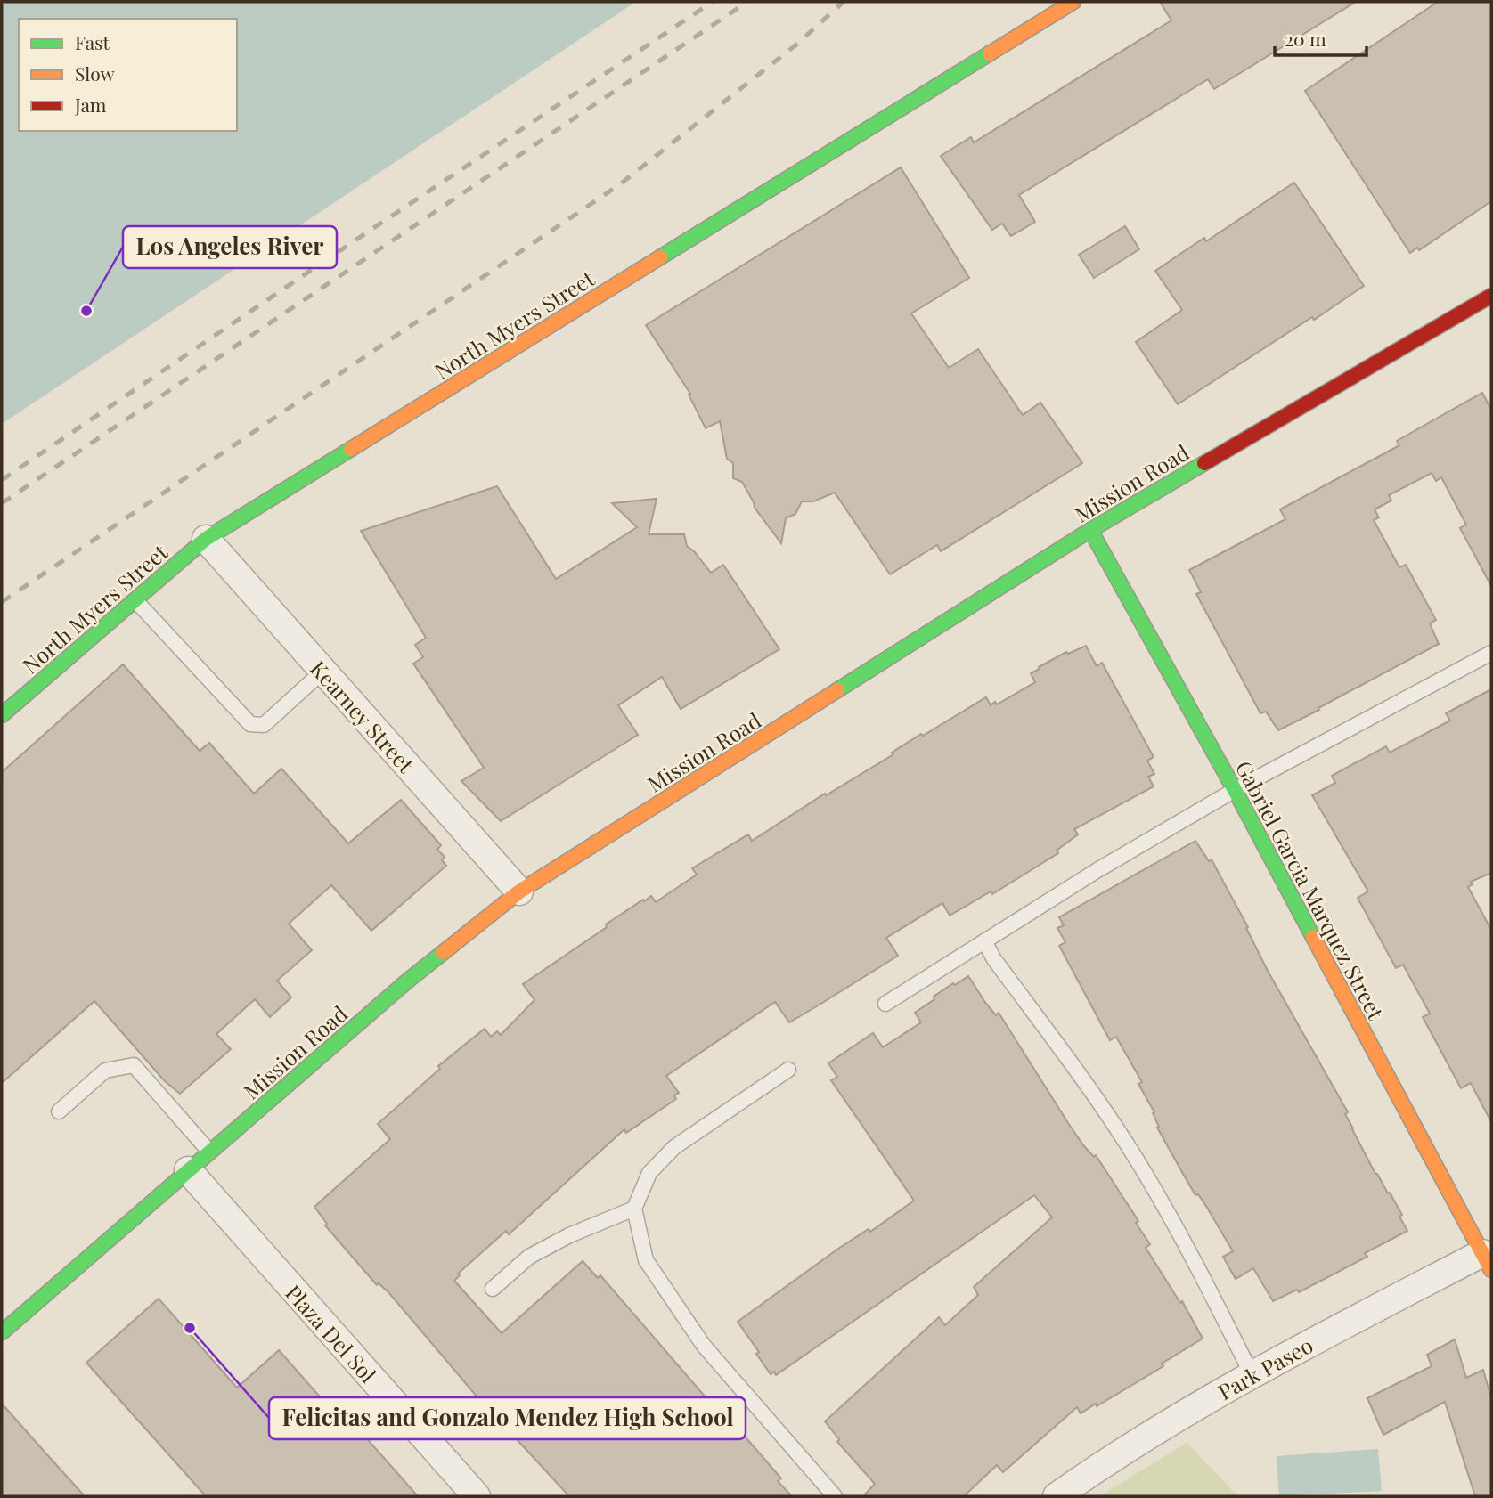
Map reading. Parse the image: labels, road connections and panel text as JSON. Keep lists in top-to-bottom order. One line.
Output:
{"streets":{"street":["North Myers Street","Mission Road","Kearney Street","Gabriel Garcia Marquez Street","Plaza Del Sol","Park Paseo"]},"crossings":[["North Myers Street","Kearney Street"],["Mission Road","Kearney Street"],["Mission Road","Gabriel Garcia Marquez Street"],["Mission Road","Plaza Del Sol"],["Gabriel Garcia Marquez Street","Park Paseo"]],"places":["Los Angeles River","Felicitas and Gonzalo Mendez High School"],"legend":["Fast","Slow","Jam"],"scale_bar":"20 m"}
